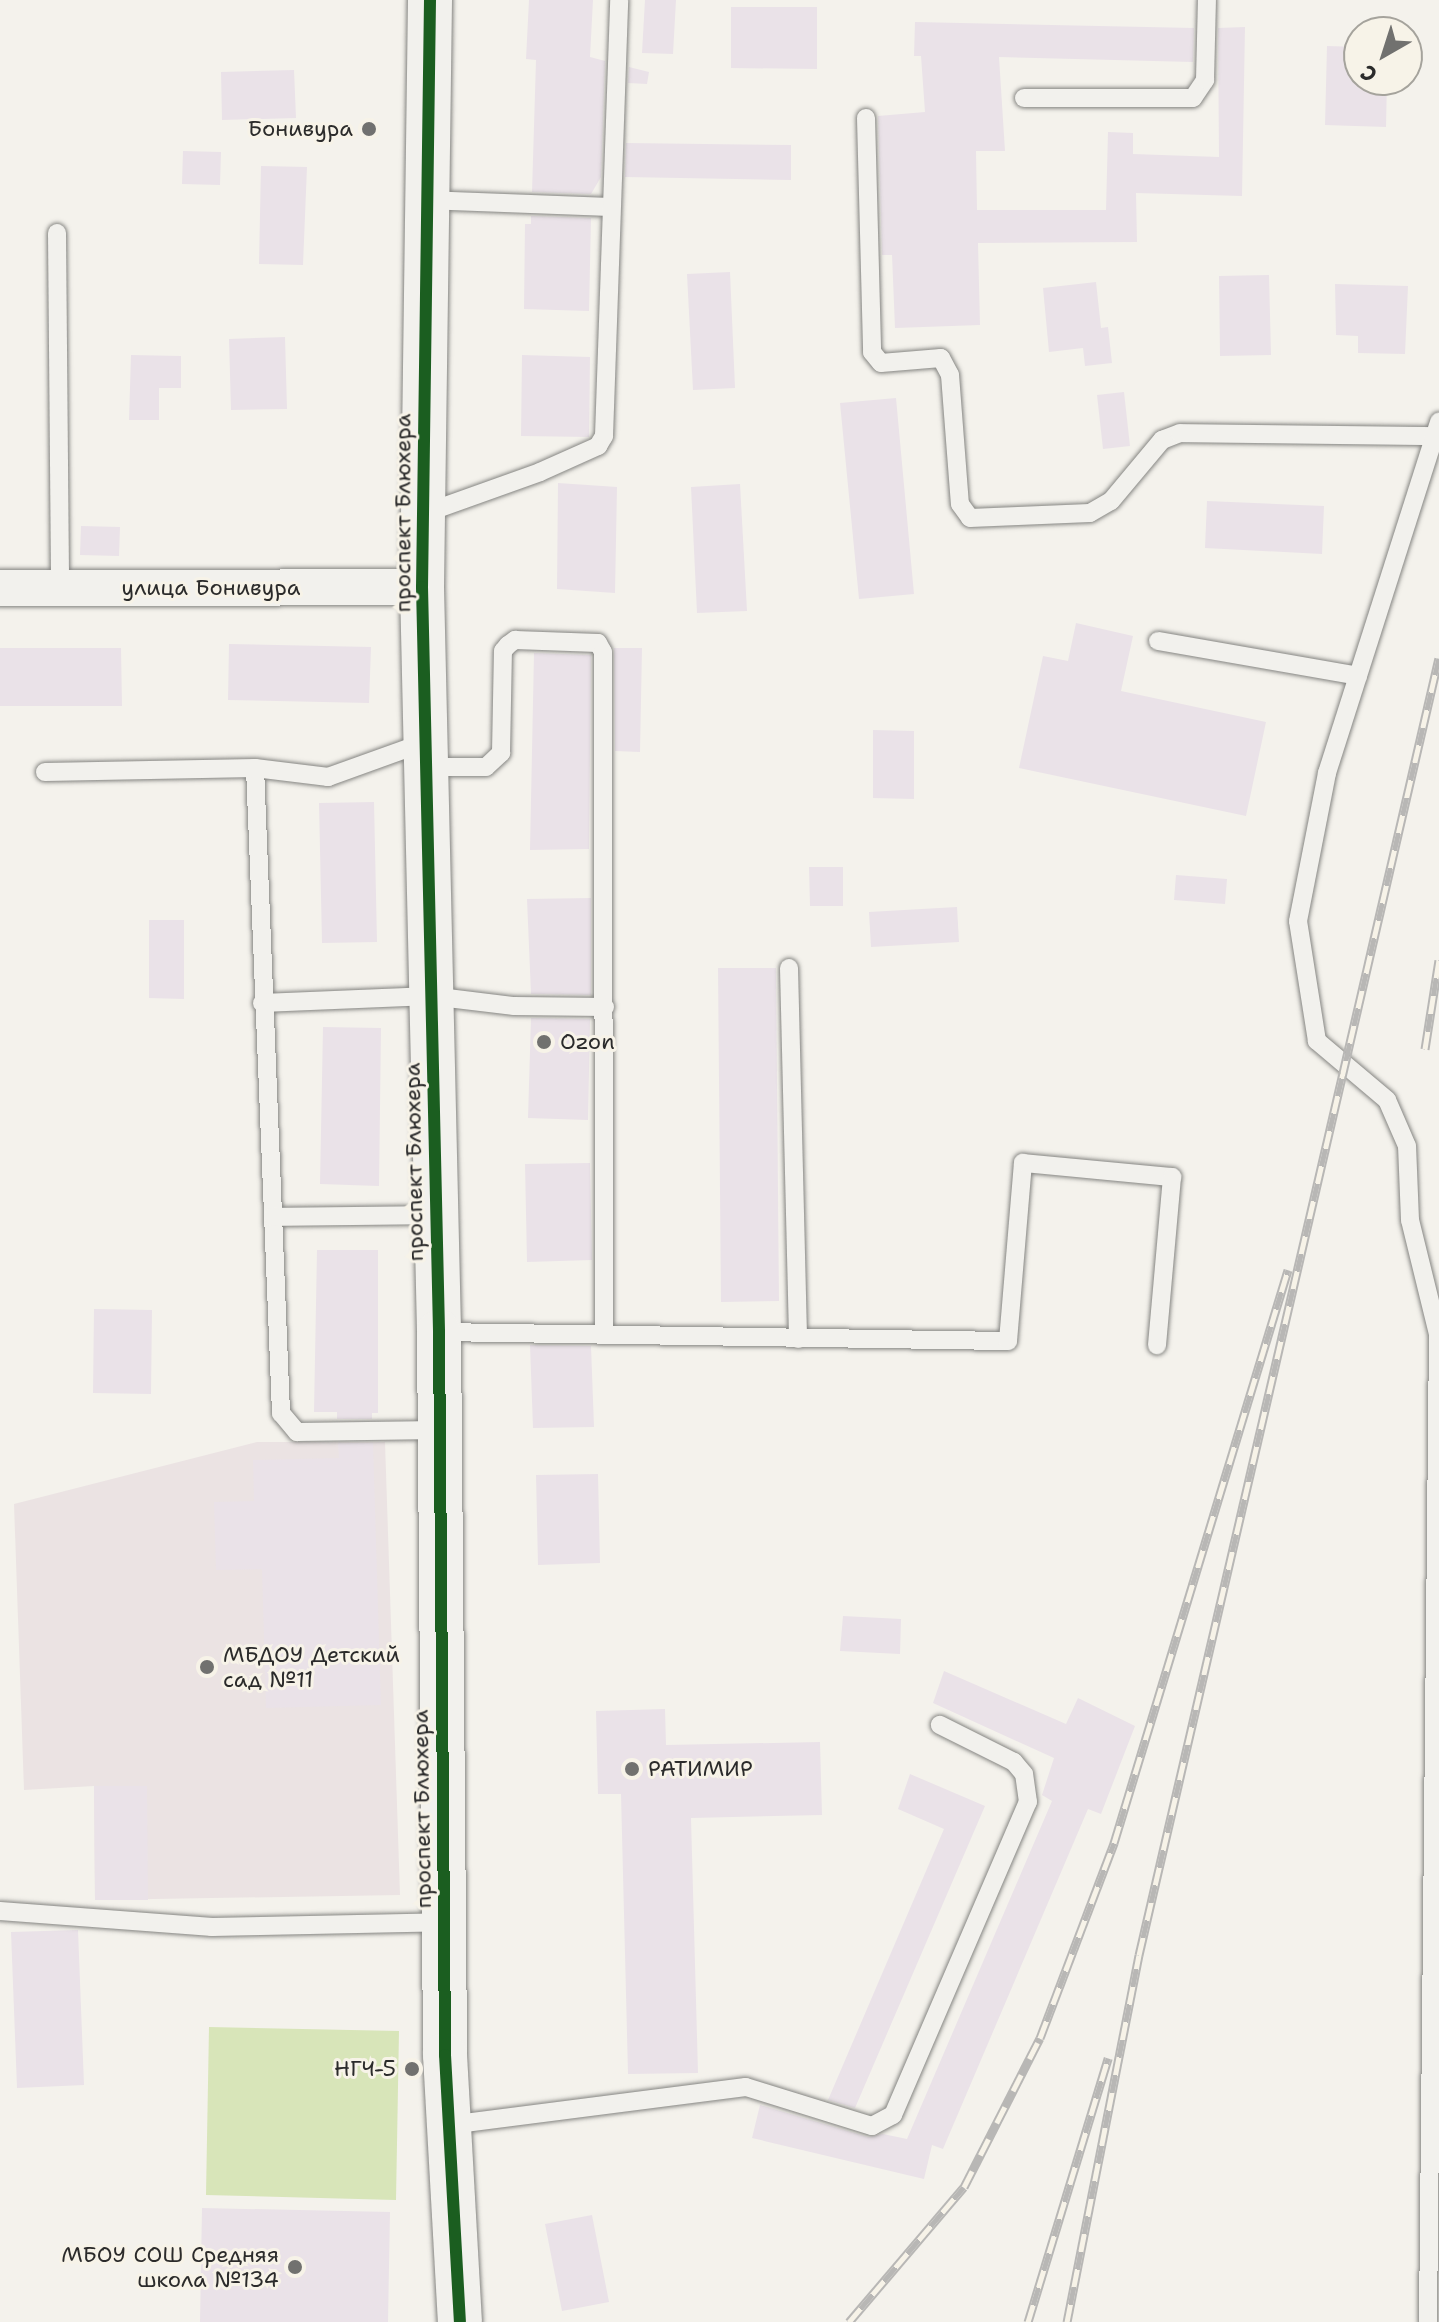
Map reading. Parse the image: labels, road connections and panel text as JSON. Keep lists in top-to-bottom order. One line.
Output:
{"streets":{"street":["проспект Блюхера","улица Бонивура"]},"crossings":[["проспект Блюхера","улица Бонивура"]],"places":["Бонивура","Ozon","МБДОУ Детский сад №11","РАТИМИР","НГЧ-5","МБОУ СОШ Средняя школа №134"],"north":"bottom left"}
